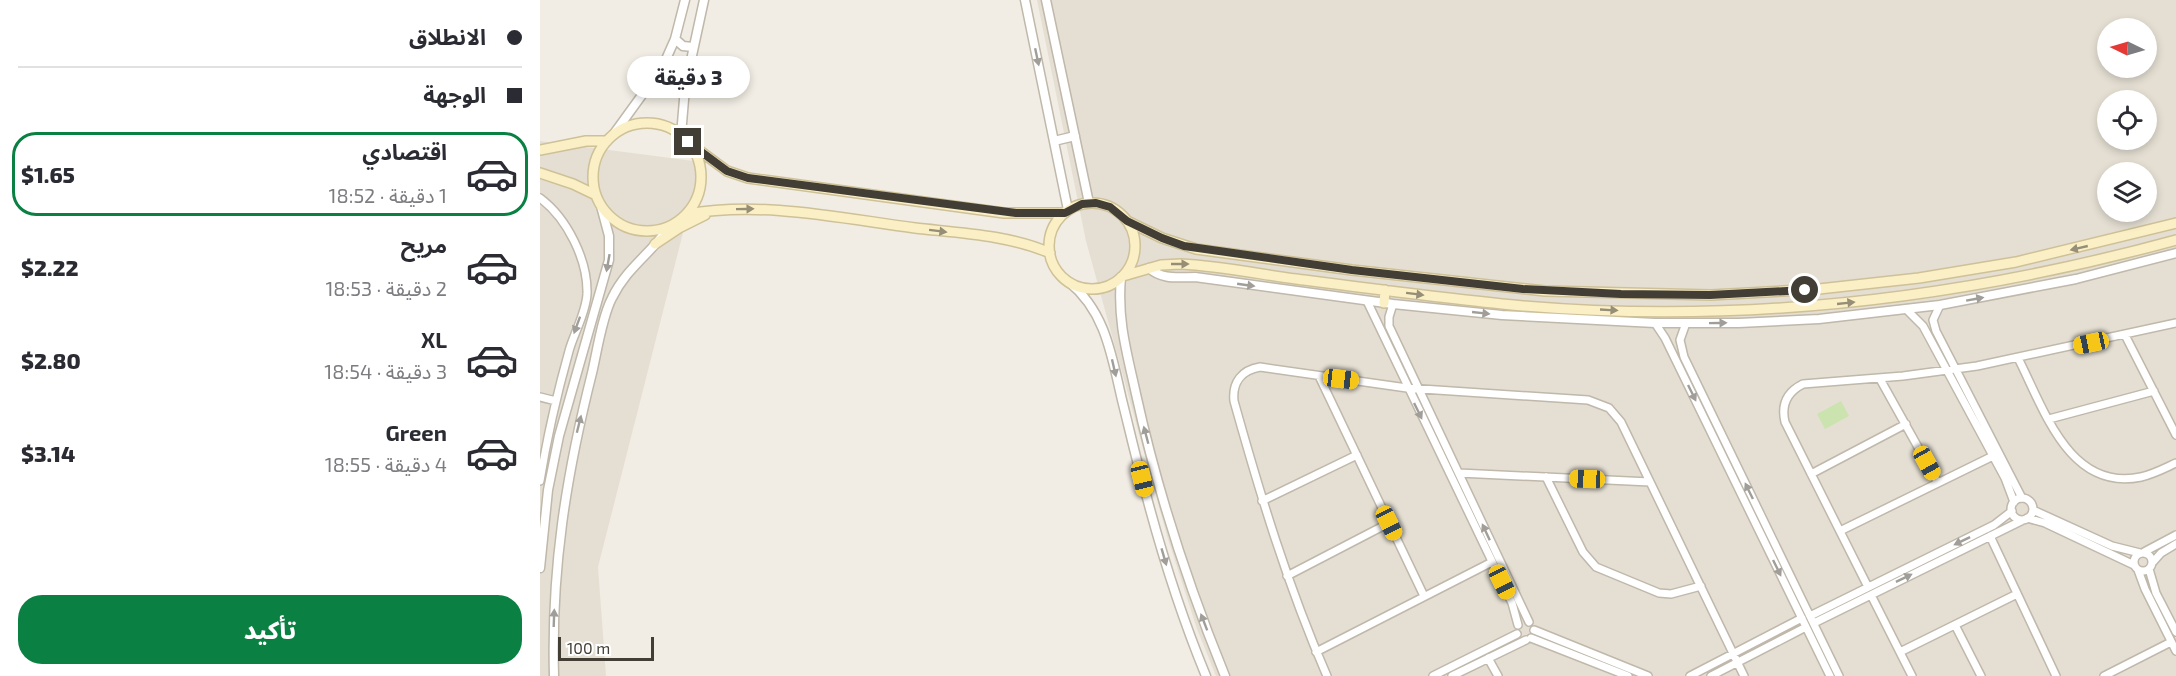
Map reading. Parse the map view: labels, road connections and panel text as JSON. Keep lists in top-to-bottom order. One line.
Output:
{"scale_bar":"100 m","north":"left","page":{"banner":["الانطلاق","الوجهة"],"bubble":"3 دقيقة","list":[{"name":"اقتصادي","note":"1 دقيقة · 18:52","value":"$1.65"},{"name":"مريح","note":"2 دقيقة · 18:53","value":"$2.22"},{"name":"XL","note":"3 دقيقة · 18:54","value":"$2.80"},{"name":"Green","note":"4 دقيقة · 18:55","value":"$3.14"}],"buttons":"تأكيد","scale":"100 m"}}
